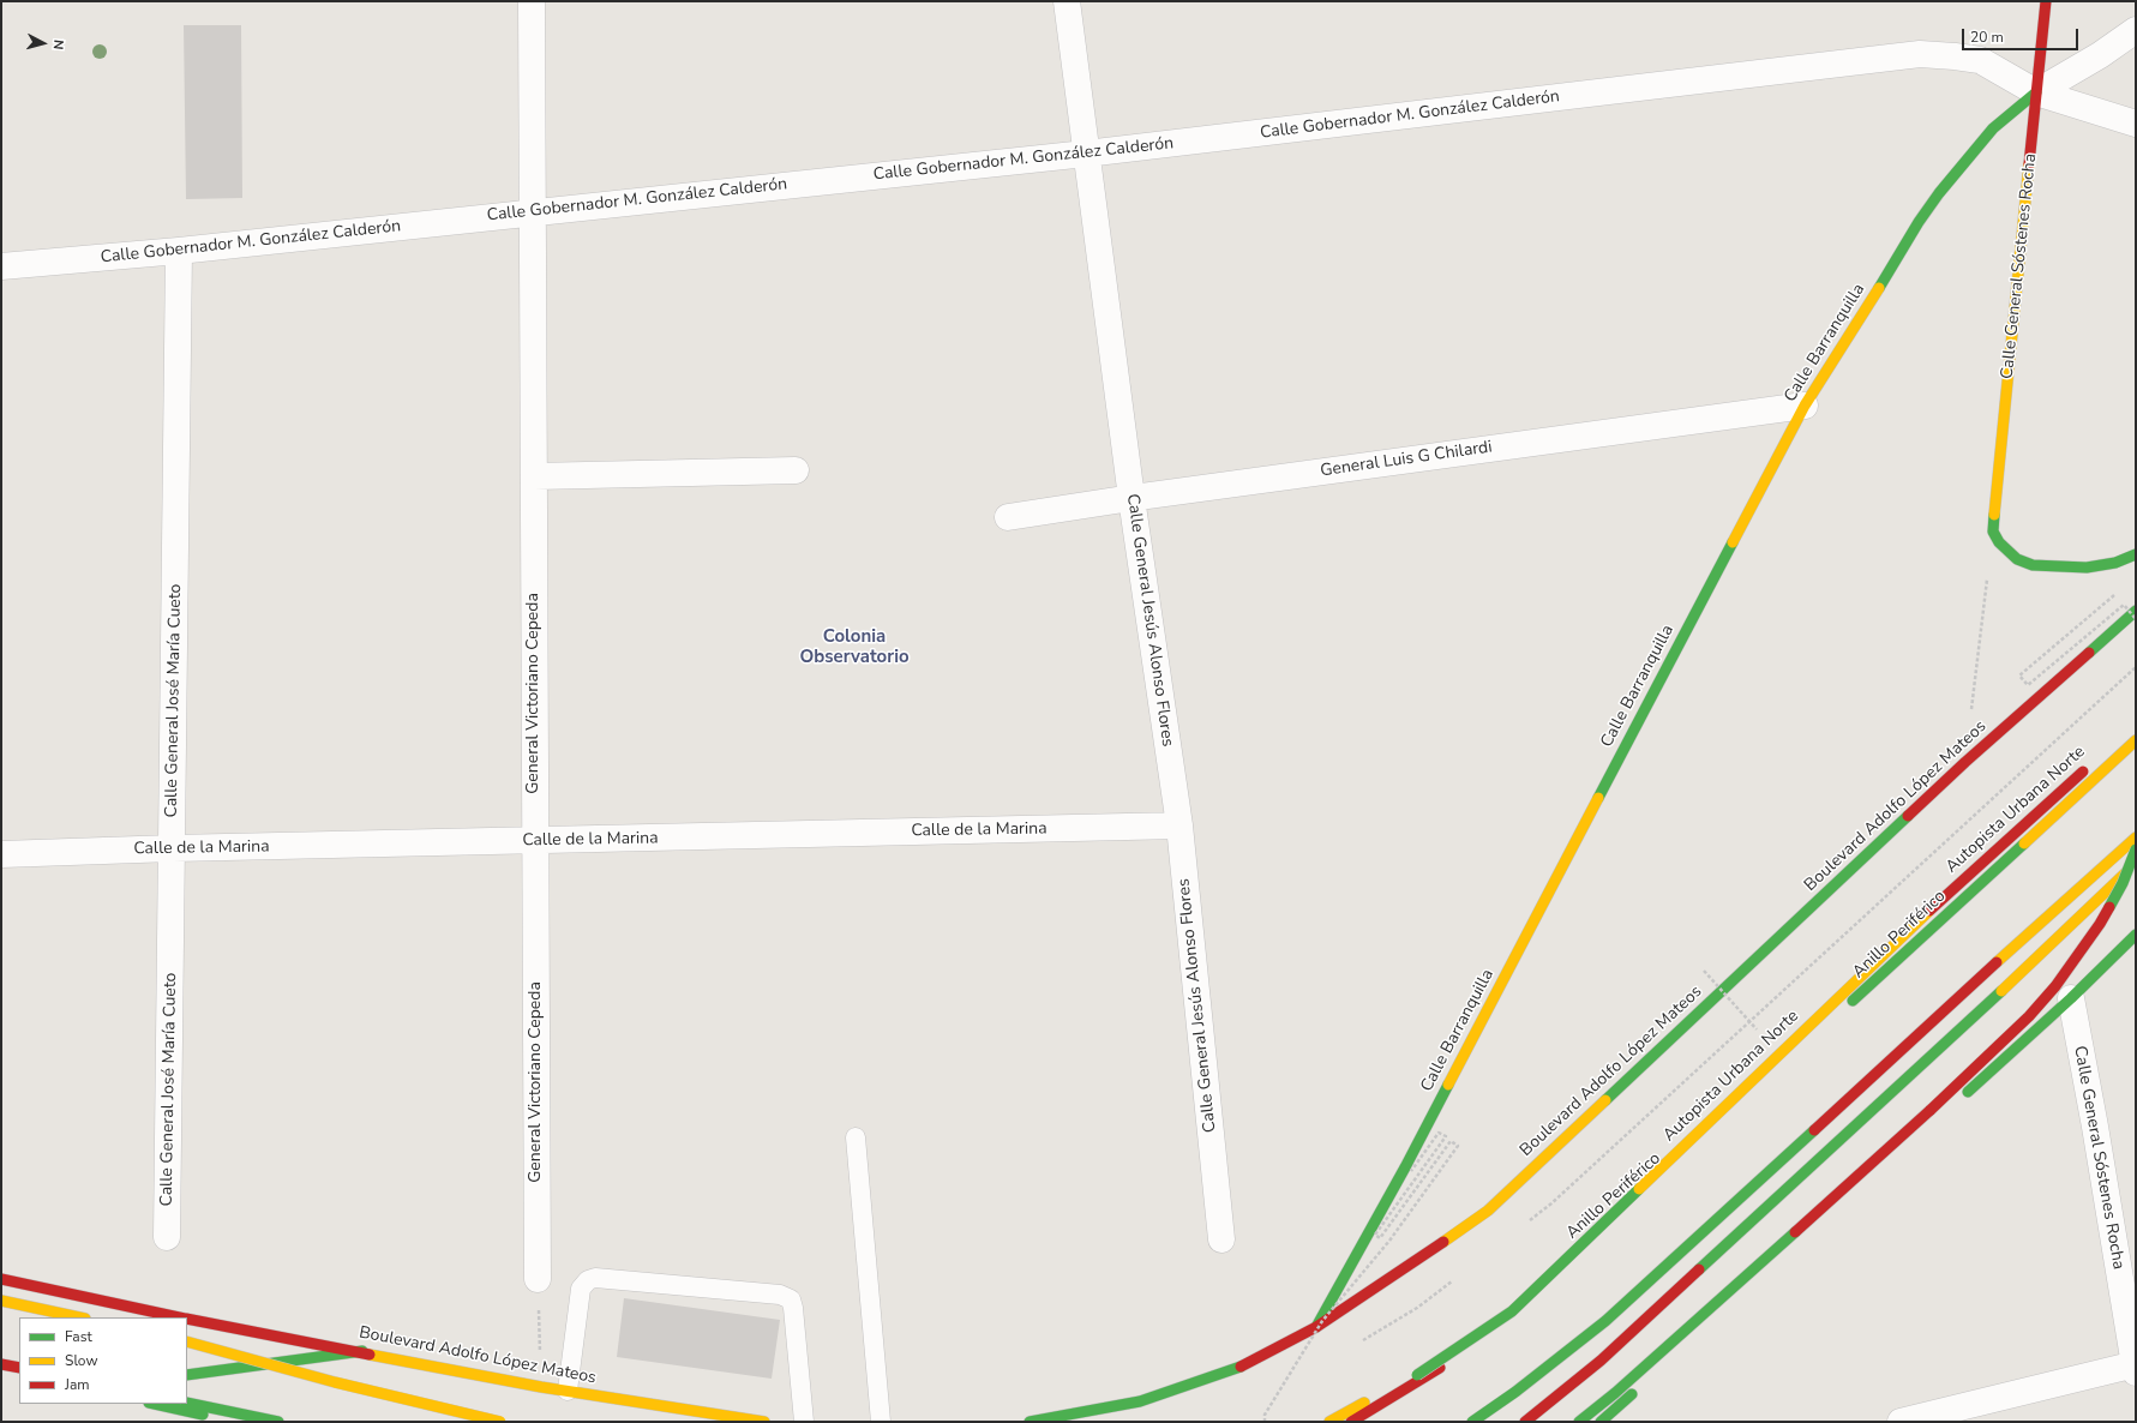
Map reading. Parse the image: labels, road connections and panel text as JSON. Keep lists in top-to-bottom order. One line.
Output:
{"streets":{"main road":["Calle General Sóstenes Rocha","Calle Barranquilla","Boulevard Adolfo López Mateos","Autopista Urbana Norte","Anillo Periférico"],"street":["Calle Gobernador M. González Calderón","General Luis G Chilardi","Calle General Jesús Alonso Flores","General Victoriano Cepeda","Calle General José María Cueto","Calle de la Marina"]},"crossings":[["Calle Gobernador M. González Calderón","Calle General Sóstenes Rocha"],["Calle Gobernador M. González Calderón","Calle Barranquilla"],["Calle Gobernador M. González Calderón","Calle General Jesús Alonso Flores"],["Calle Gobernador M. González Calderón","General Victoriano Cepeda"],["Calle Gobernador M. González Calderón","Calle General José María Cueto"],["Calle General Sóstenes Rocha","Calle Barranquilla"],["Calle Barranquilla","General Luis G Chilardi"],["Calle Barranquilla","Boulevard Adolfo López Mateos"],["General Luis G Chilardi","Calle General Jesús Alonso Flores"],["Calle General Jesús Alonso Flores","Calle de la Marina"],["General Victoriano Cepeda","Calle de la Marina"],["Calle General José María Cueto","Calle de la Marina"]],"districts":["Colonia Observatorio"],"legend":["Fast","Slow","Jam"],"scale_bar":"20 m","north":"right"}
